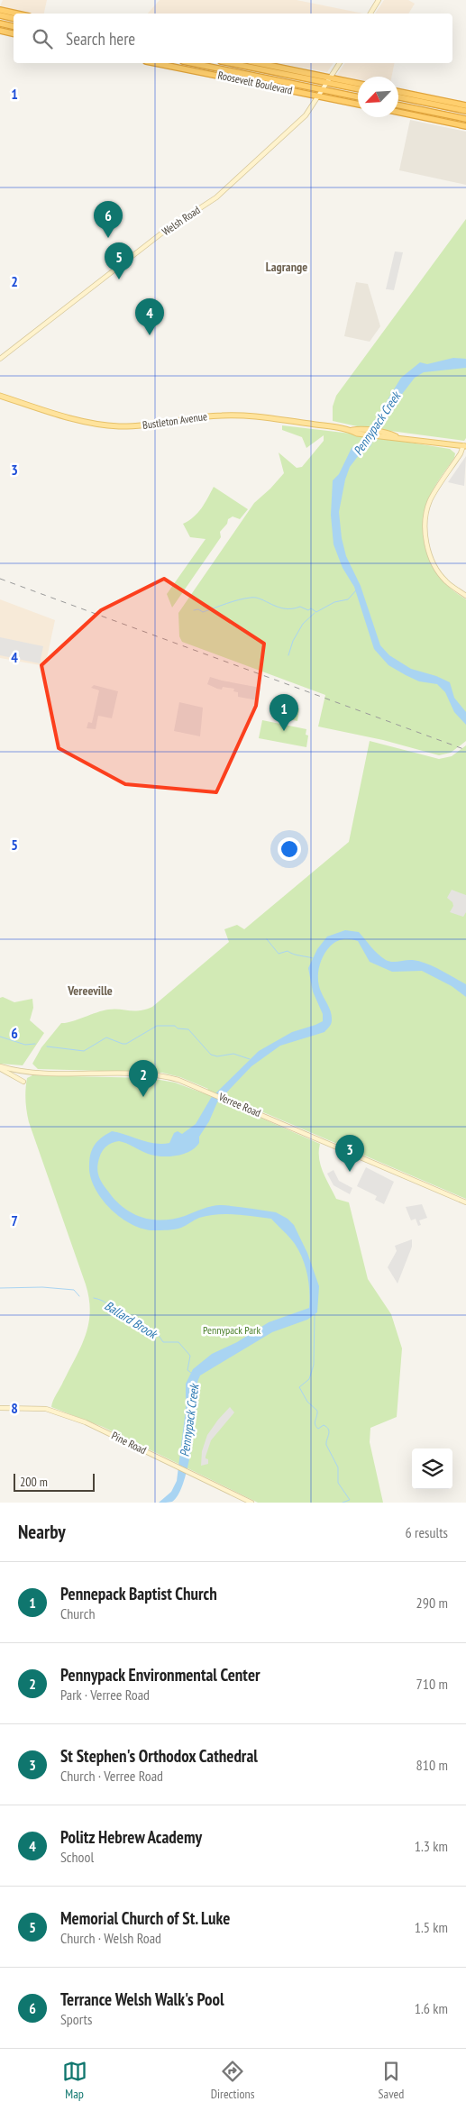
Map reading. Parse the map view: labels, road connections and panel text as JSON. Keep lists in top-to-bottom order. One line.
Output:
{"streets":{"highway":["Roosevelt Boulevard"],"main road":["Welsh Road","Bustleton Avenue","Verree Road","Pine Road"]},"crossings":[["Roosevelt Boulevard","Welsh Road"]],"districts":["Lagrange","Vereeville"],"water":["Pennypack Creek","Ballard Brook"],"parks":["Pennypack Park"],"scale_bar":"200 m","north":"bottom left","page":{"search":"Search here","pins":["6","5","4","1","2","3"],"scale":"200 m","heading":["Nearby","6 results"],"list":[{"mark":"1","name":"Pennepack Baptist Church","note":"Church","value":"290 m"},{"mark":"2","name":"Pennypack Environmental Center","note":"Park · Verree Road","value":"710 m"},{"mark":"3","name":"St Stephen's Orthodox Cathedral","note":"Church · Verree Road","value":"810 m"},{"mark":"4","name":"Politz Hebrew Academy","note":"School","value":"1.3 km"},{"mark":"5","name":"Memorial Church of St. Luke","note":"Church · Welsh Road","value":"1.5 km"},{"mark":"6","name":"Terrance Welsh Walk's Pool","note":"Sports","value":"1.6 km"}],"nav":["Map","Directions","Saved"]},"grid":{"rows":["1","2","3","4","5","6","7","8"]}}
